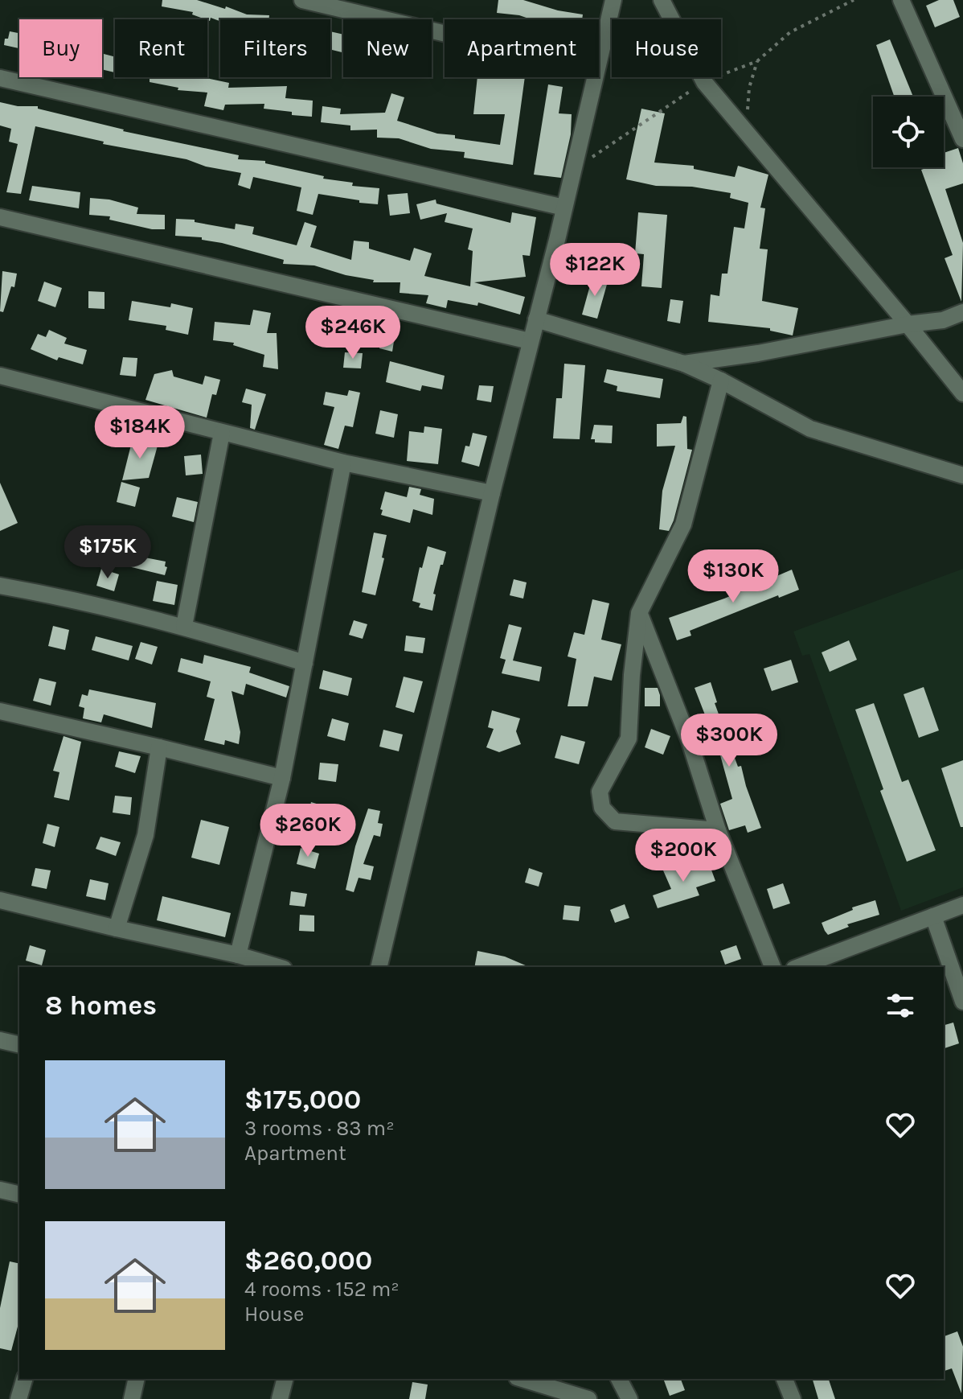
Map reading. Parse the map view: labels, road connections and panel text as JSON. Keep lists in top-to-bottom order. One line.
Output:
{"page":{"chip":["Buy","Rent","Filters","New","Apartment","House"],"price":["$122K","$246K","$184K","$175K","$130K","$300K","$260K","$200K"],"heading":"8 homes","list":[{"name":"$175,000","note":"3 rooms · 83 m² · Apartment"},{"name":"$260,000","note":"4 rooms · 152 m² · House"}]}}
